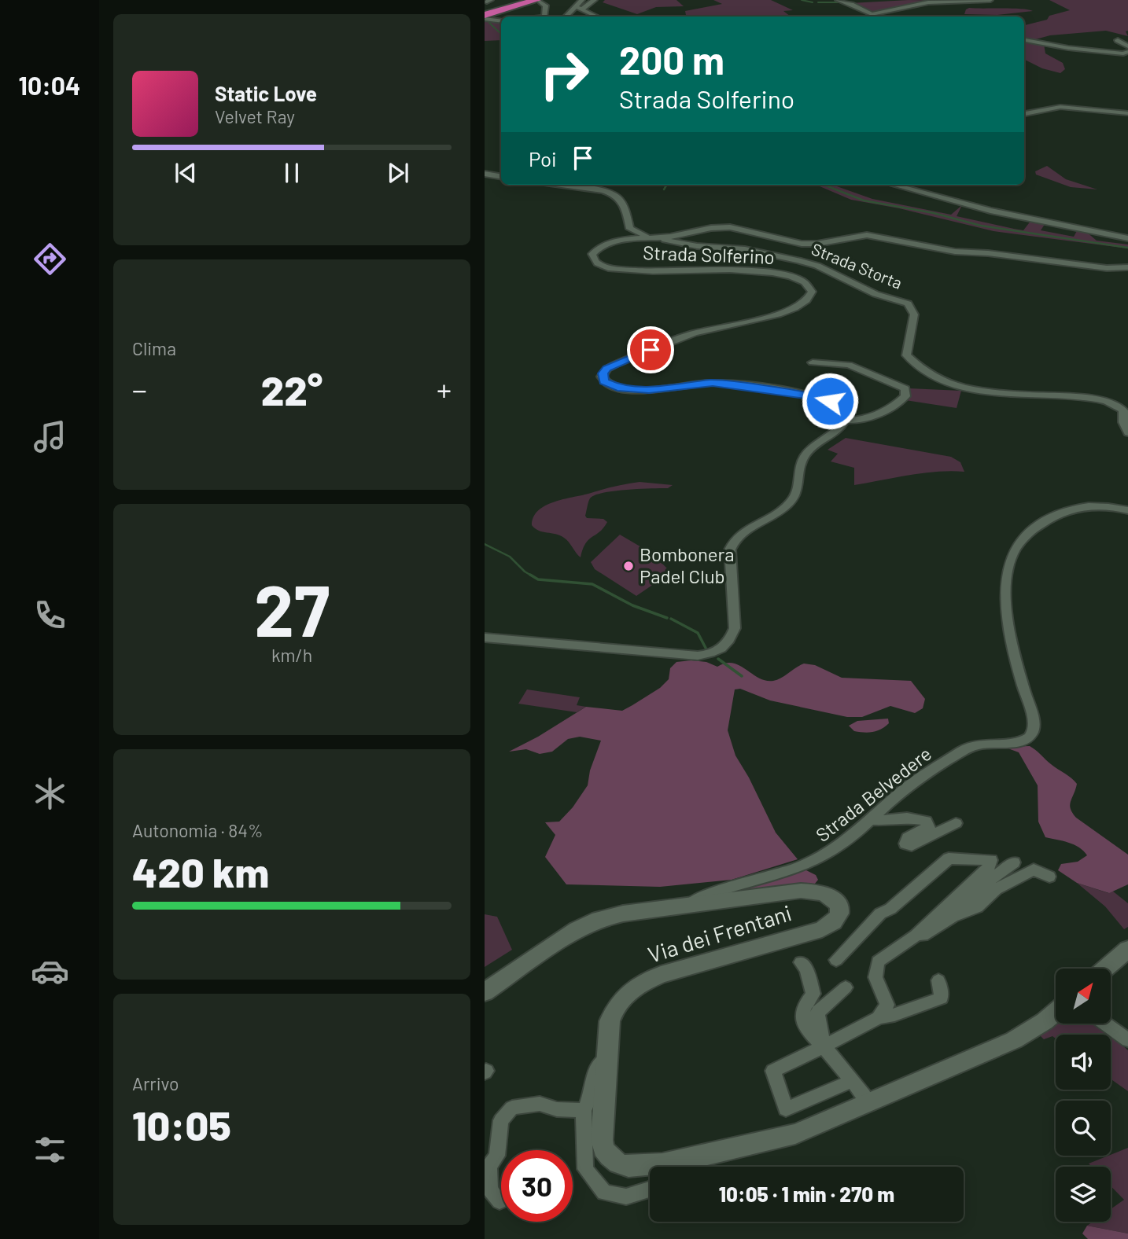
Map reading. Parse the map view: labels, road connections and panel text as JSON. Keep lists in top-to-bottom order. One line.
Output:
{"streets":{"main road":["Via dei Frentani"],"street":["Strada Solferino","Strada Storta","Strada Belvedere"]},"crossings":[["Strada Solferino","Strada Storta"],["Strada Belvedere","Via dei Frentani"]],"places":["Bombonera Padel Club"],"north":"top right","page":{"tabs":"10:04","turn":["200 m","Strada Solferino"],"song":["Static Love","Velvet Ray"],"then":"Poi","tile":["Clima",["27","km/h"],["Autonomia · 84%","420 km"],["Arrivo","10:05"]],"heat":["−","22°","+"],"limit":"30","trip":"10:05 · 1 min · 270 m"}}
